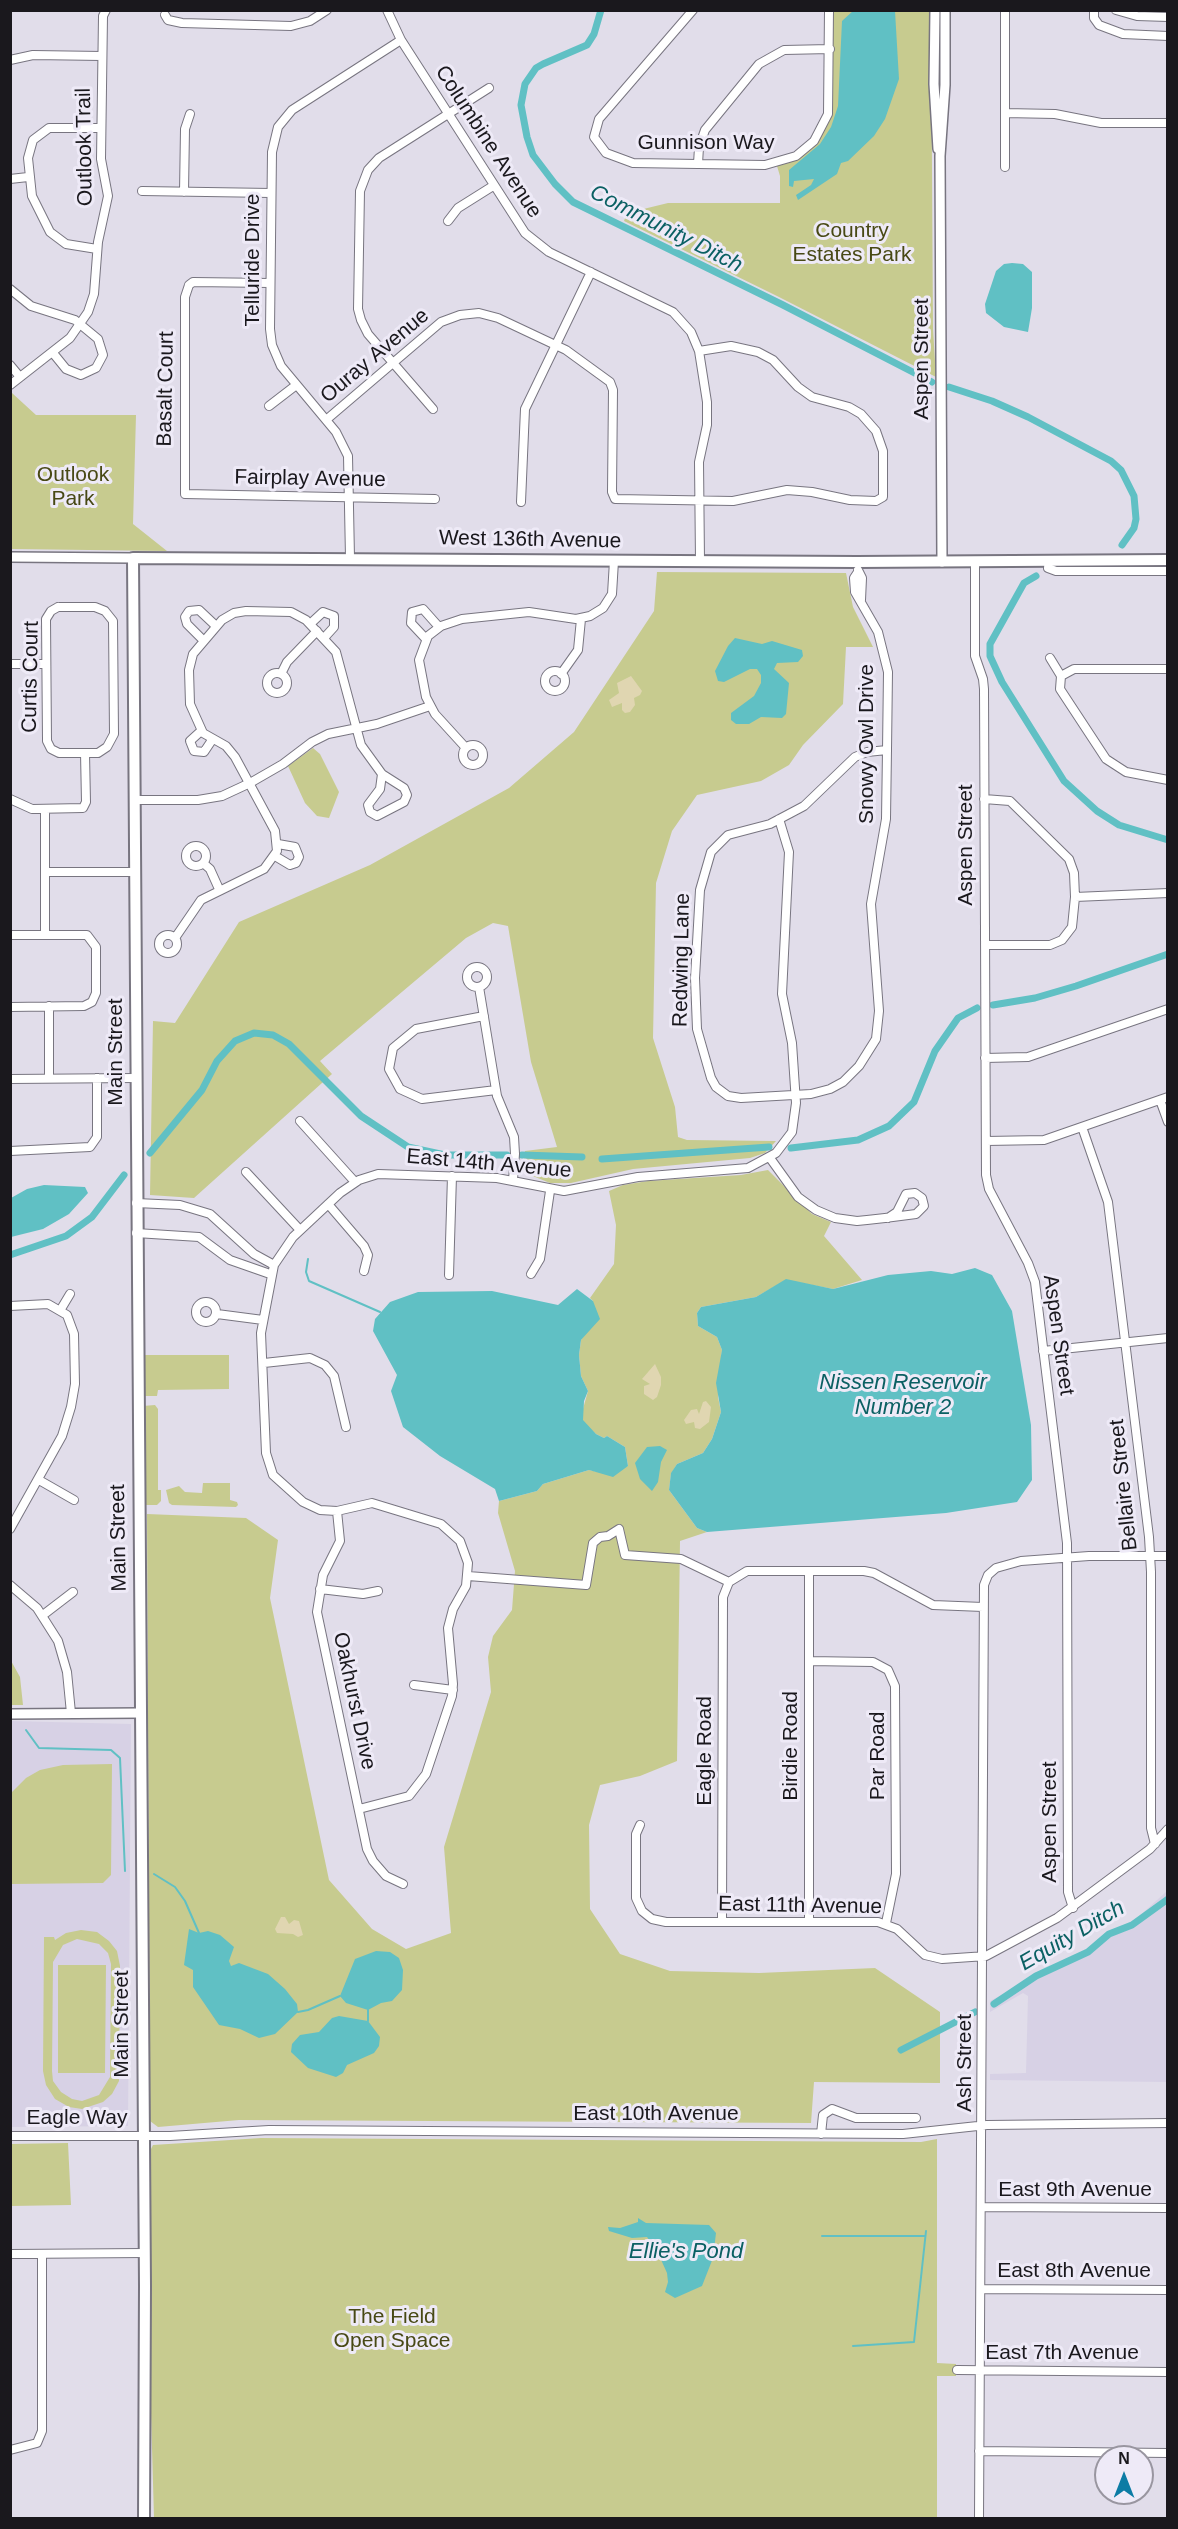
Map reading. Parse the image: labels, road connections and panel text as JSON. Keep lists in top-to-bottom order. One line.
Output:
{"streets":{"main road":["West 136th Avenue","Main Street"],"street":["Columbine Avenue","Gunnison Way","Outlook Trail","Telluride Drive","Ouray Avenue","Aspen Street","Basalt Court","Fairplay Avenue","Curtis Court","Snowy Owl Drive","Redwing Lane","East 14th Avenue","Bellaire Street","Oakhurst Drive","Birdie Road","Eagle Road","Par Road","East 11th Avenue","Ash Street","East 10th Avenue","Eagle Way","East 9th Avenue","East 8th Avenue","East 7th Avenue"]},"crossings":[["Columbine Avenue","Telluride Drive"],["Columbine Avenue","Ouray Avenue"],["Columbine Avenue","West 136th Avenue"],["Telluride Drive","Ouray Avenue"],["Telluride Drive","Basalt Court"],["Telluride Drive","Fairplay Avenue"],["Telluride Drive","West 136th Avenue"],["Aspen Street","West 136th Avenue"],["Aspen Street","East 11th Avenue"],["Aspen Street","Ash Street"],["Basalt Court","Fairplay Avenue"],["West 136th Avenue","Snowy Owl Drive"],["West 136th Avenue","Main Street"],["Snowy Owl Drive","Redwing Lane"],["Snowy Owl Drive","East 14th Avenue"],["Redwing Lane","East 14th Avenue"],["Main Street","East 10th Avenue"],["Main Street","Eagle Way"],["East 14th Avenue","Oakhurst Drive"],["Bellaire Street","East 11th Avenue"],["Bellaire Street","Ash Street"],["Birdie Road","Par Road"],["Birdie Road","East 11th Avenue"],["Eagle Road","East 11th Avenue"],["Par Road","East 11th Avenue"],["East 11th Avenue","Ash Street"],["Ash Street","East 10th Avenue"],["Ash Street","East 9th Avenue"],["Ash Street","East 8th Avenue"],["Ash Street","East 7th Avenue"],["East 10th Avenue","Eagle Way"]],"water":["Community Ditch","Nissen Reservoir Number 2","Equity Ditch","Ellie's Pond"],"parks":["Country Estates Park","Outlook Park","The Field Open Space"],"north":"top"}
